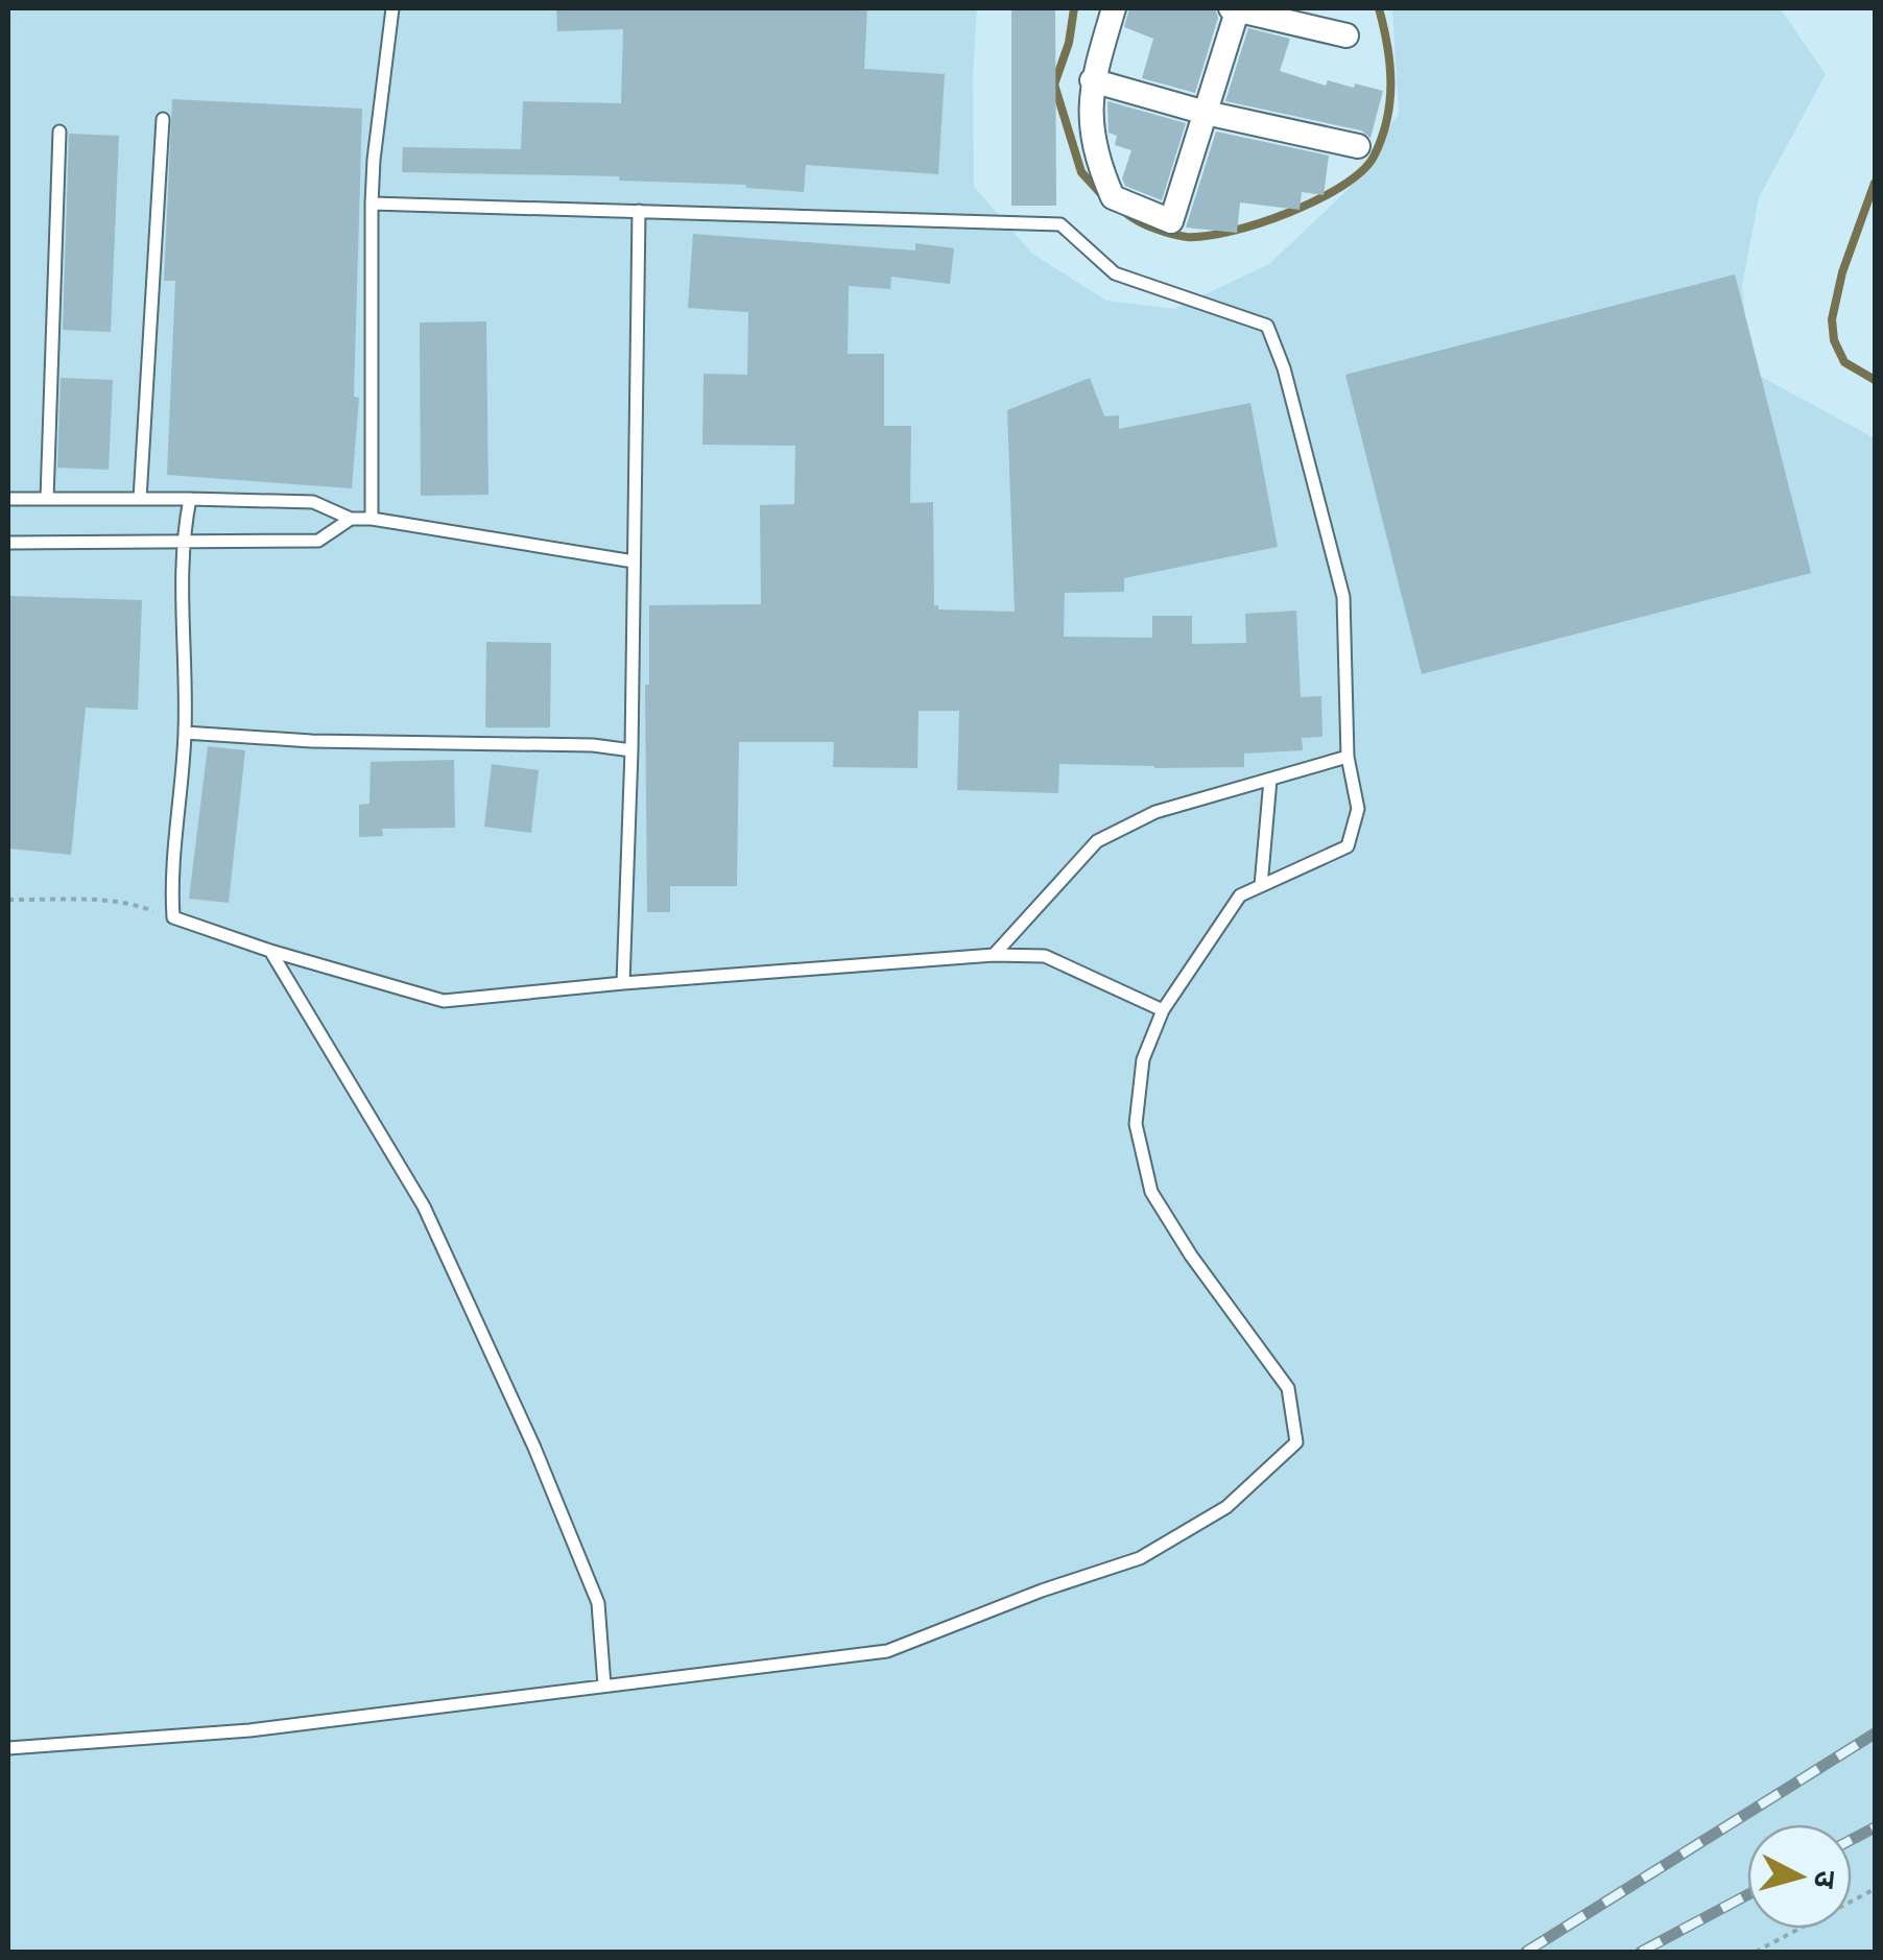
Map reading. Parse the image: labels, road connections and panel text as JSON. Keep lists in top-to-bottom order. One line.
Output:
{"north":"right"}
